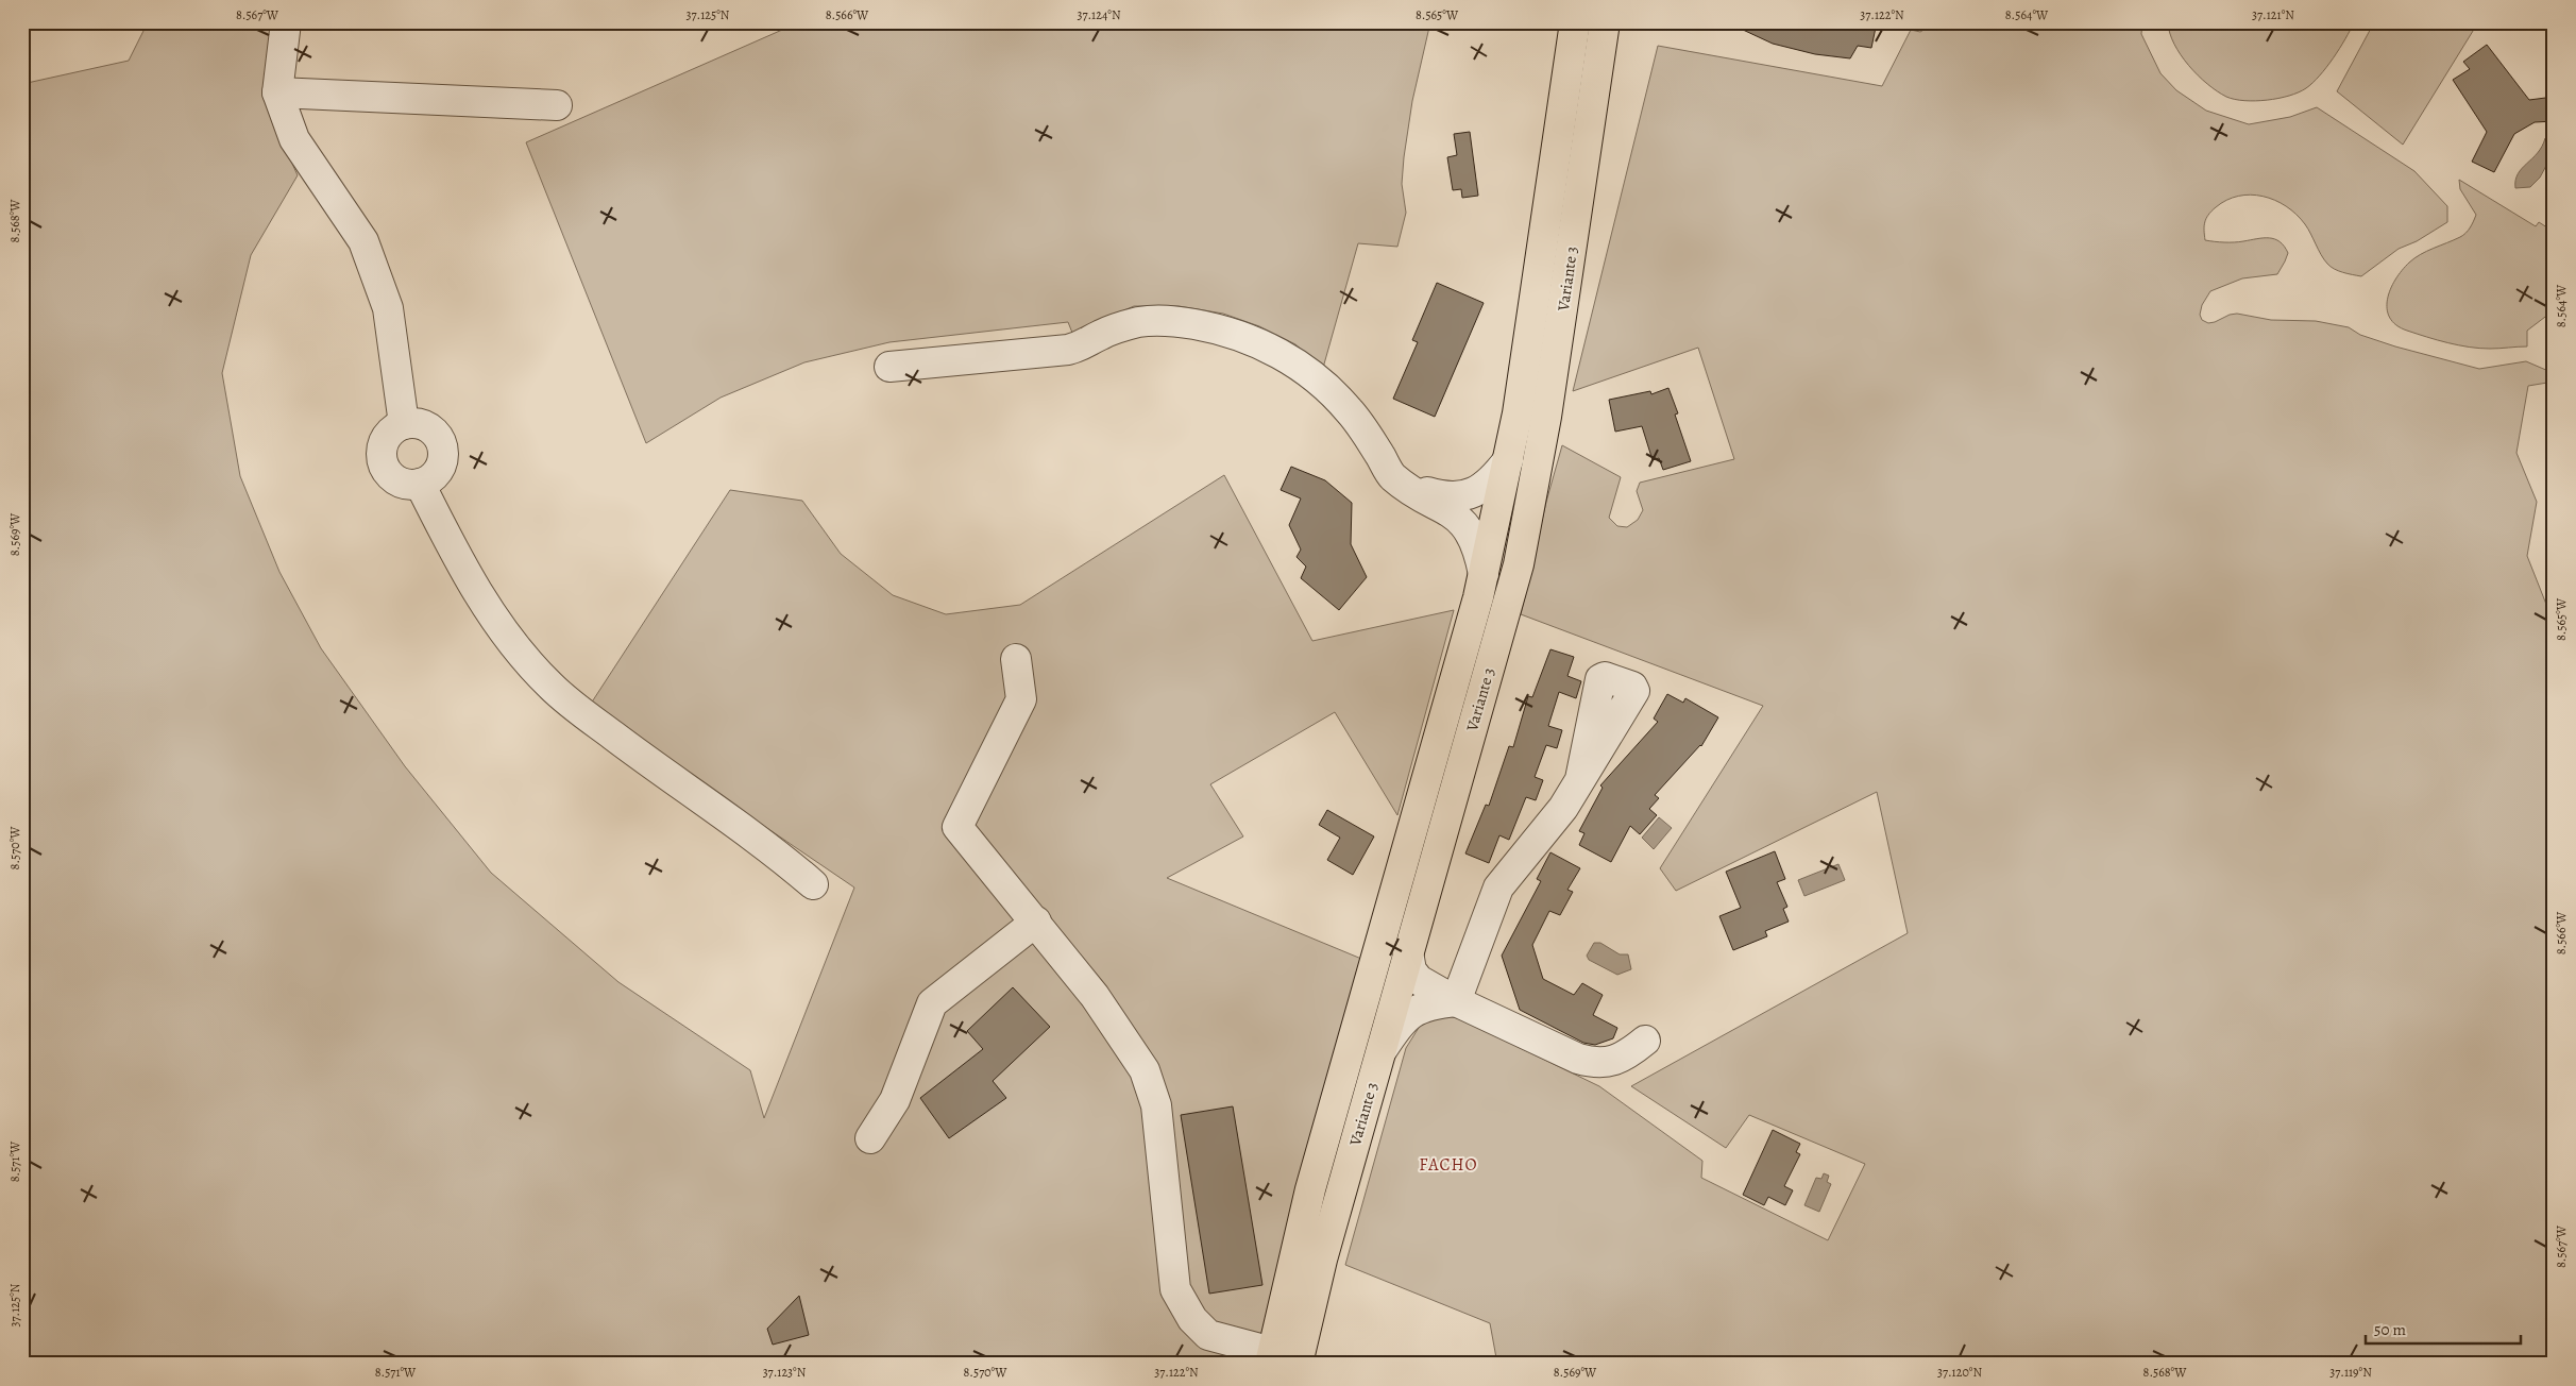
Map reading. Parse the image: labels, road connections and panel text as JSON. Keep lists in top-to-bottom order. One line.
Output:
{"streets":{"main road":["Variante 3"]},"districts":["FACHO"],"scale_bar":"50 m","coordinates":["8.567°W","37.125°N","8.566°W","37.124°N","8.565°W","37.122°N","8.564°W","37.121°N","8.568°W","8.569°W","8.570°W","8.571°W","37.123°N","37.120°N","37.119°N"]}
